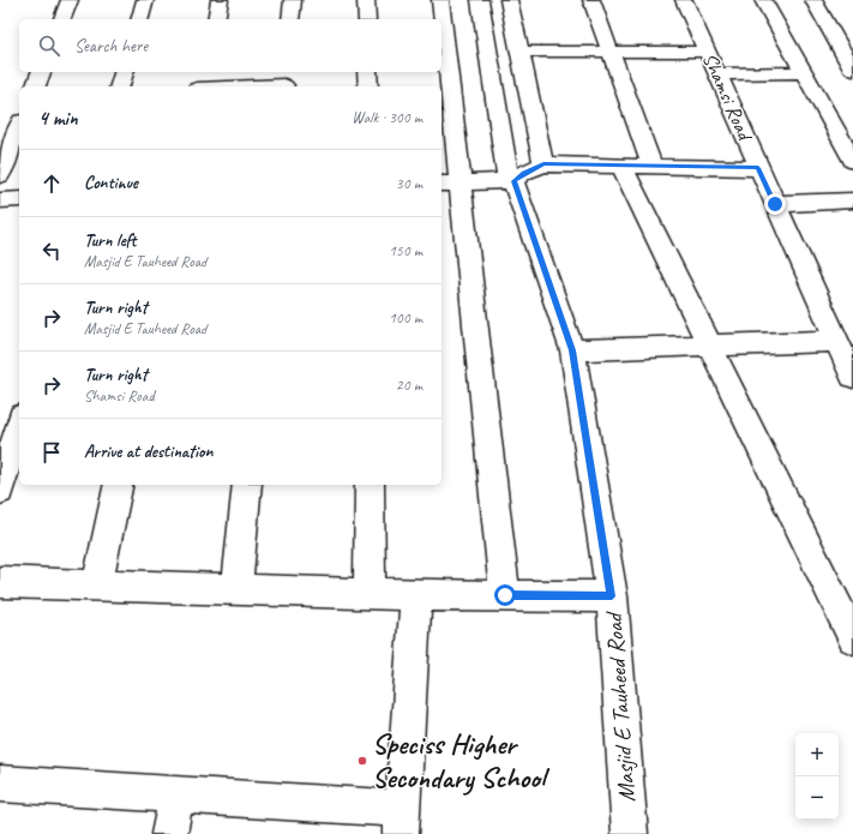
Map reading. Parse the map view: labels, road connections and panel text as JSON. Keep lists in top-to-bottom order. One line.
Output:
{"streets":{"street":["Shamsi Road","Masjid E Tauheed Road"]},"places":["Speciss Higher Secondary School"],"page":{"search":"Search here","heading":["4 min","Walk · 300 m"],"list":[["Continue","30 m"],["Turn left","Masjid E Tauheed Road","150 m"],["Turn right","Masjid E Tauheed Road","100 m"],["Turn right","Shamsi Road","20 m"],"Arrive at destination"],"map_buttons":["+","−"]}}
